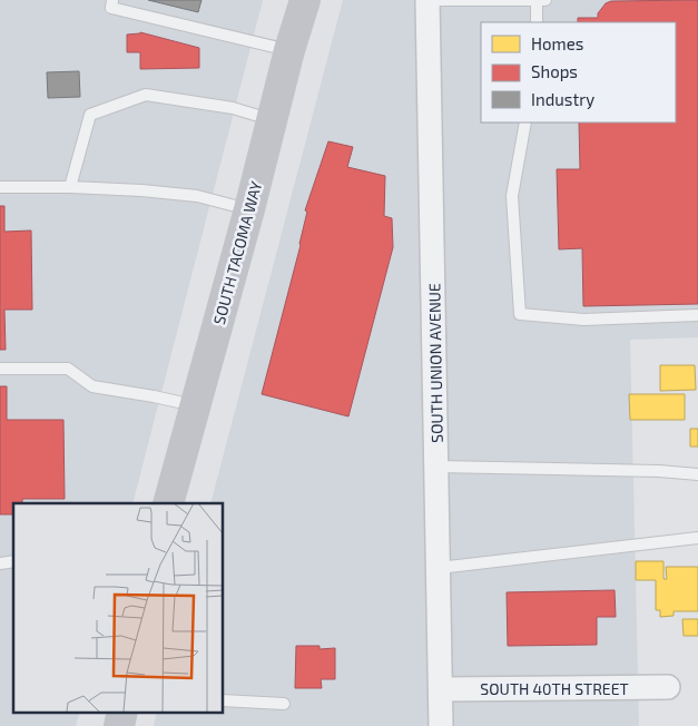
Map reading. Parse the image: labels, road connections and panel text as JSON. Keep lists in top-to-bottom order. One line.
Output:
{"streets":{"main road":["SOUTH TACOMA WAY"],"street":["SOUTH UNION AVENUE","SOUTH 40TH STREET"]},"crossings":[["SOUTH UNION AVENUE","SOUTH 40TH STREET"]],"legend":["Homes","Shops","Industry"]}
